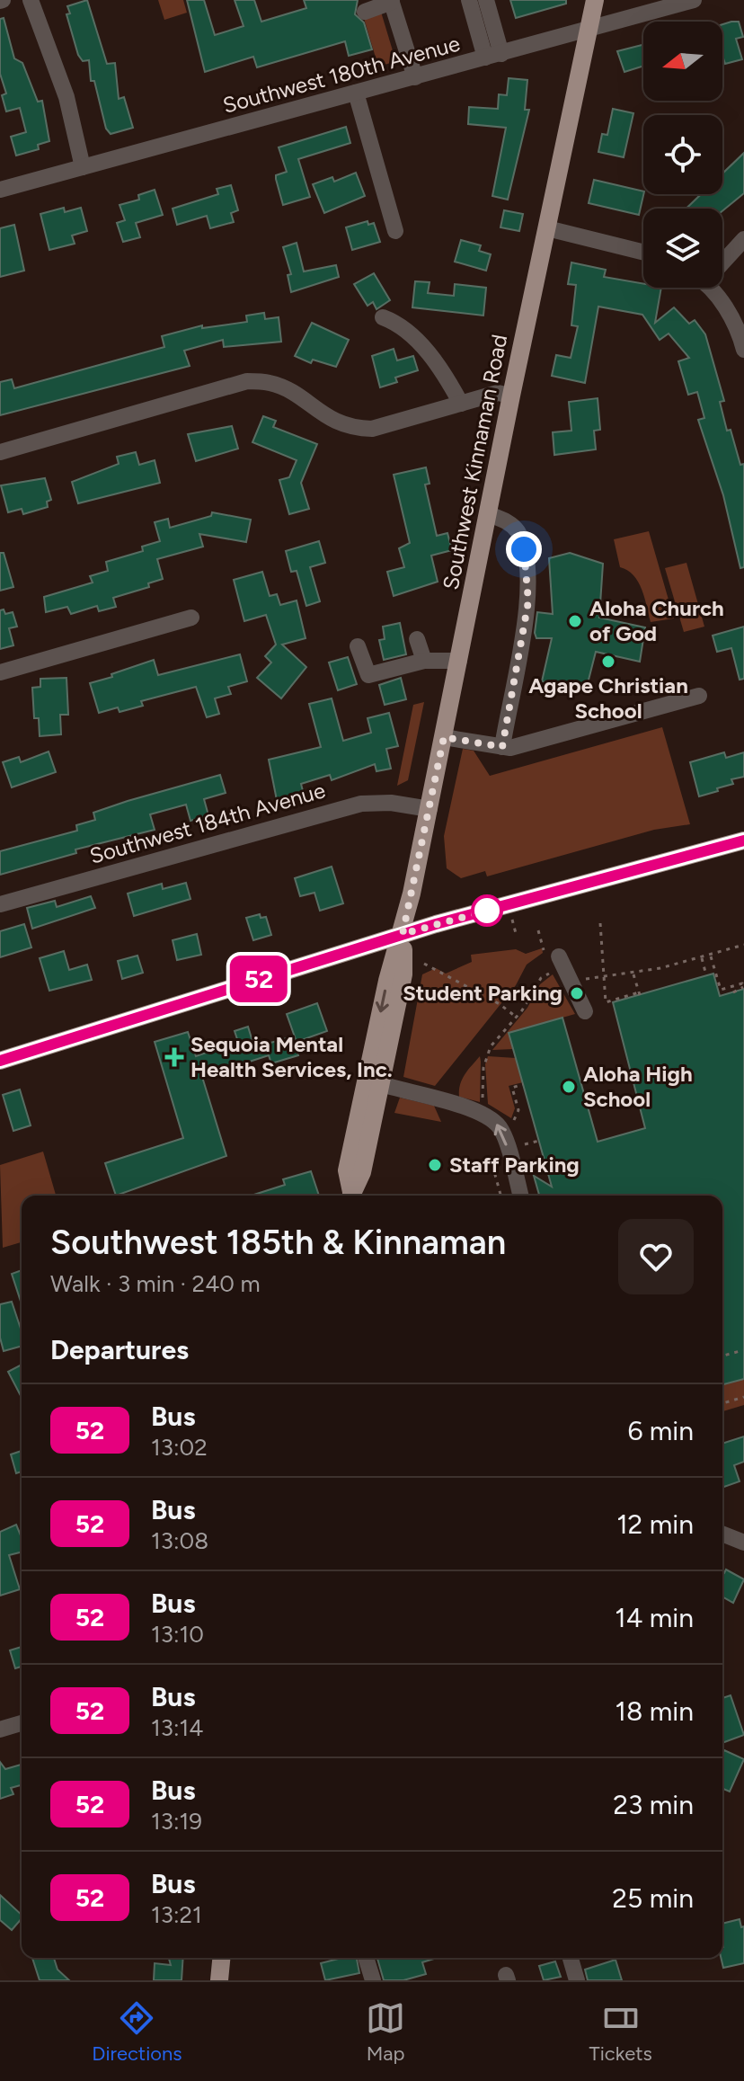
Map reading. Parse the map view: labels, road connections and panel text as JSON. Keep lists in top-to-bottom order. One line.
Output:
{"streets":{"main road":["Southwest Kinnaman Road"],"street":["Southwest 180th Avenue","Southwest 184th Avenue"]},"crossings":[["Southwest 180th Avenue","Southwest Kinnaman Road"],["Southwest Kinnaman Road","Southwest 184th Avenue"]],"places":{"other":["Aloha Church of God","Agape Christian School","Student Parking","Aloha High School","Staff Parking"],"health":["Sequoia Mental Health Services, Inc."]},"lines":["bus line 52"],"north":"left","page":{"on_map":"52","heading":[["Southwest 185th & Kinnaman","Walk · 3 min · 240 m"],"Departures"],"list":[{"mark":"52","name":"Bus","note":"13:02","value":"6 min"},{"mark":"52","name":"Bus","note":"13:08","value":"12 min"},{"mark":"52","name":"Bus","note":"13:10","value":"14 min"},{"mark":"52","name":"Bus","note":"13:14","value":"18 min"},{"mark":"52","name":"Bus","note":"13:19","value":"23 min"},{"mark":"52","name":"Bus","note":"13:21","value":"25 min"}],"tabs":["Directions","Map","Tickets"]}}
